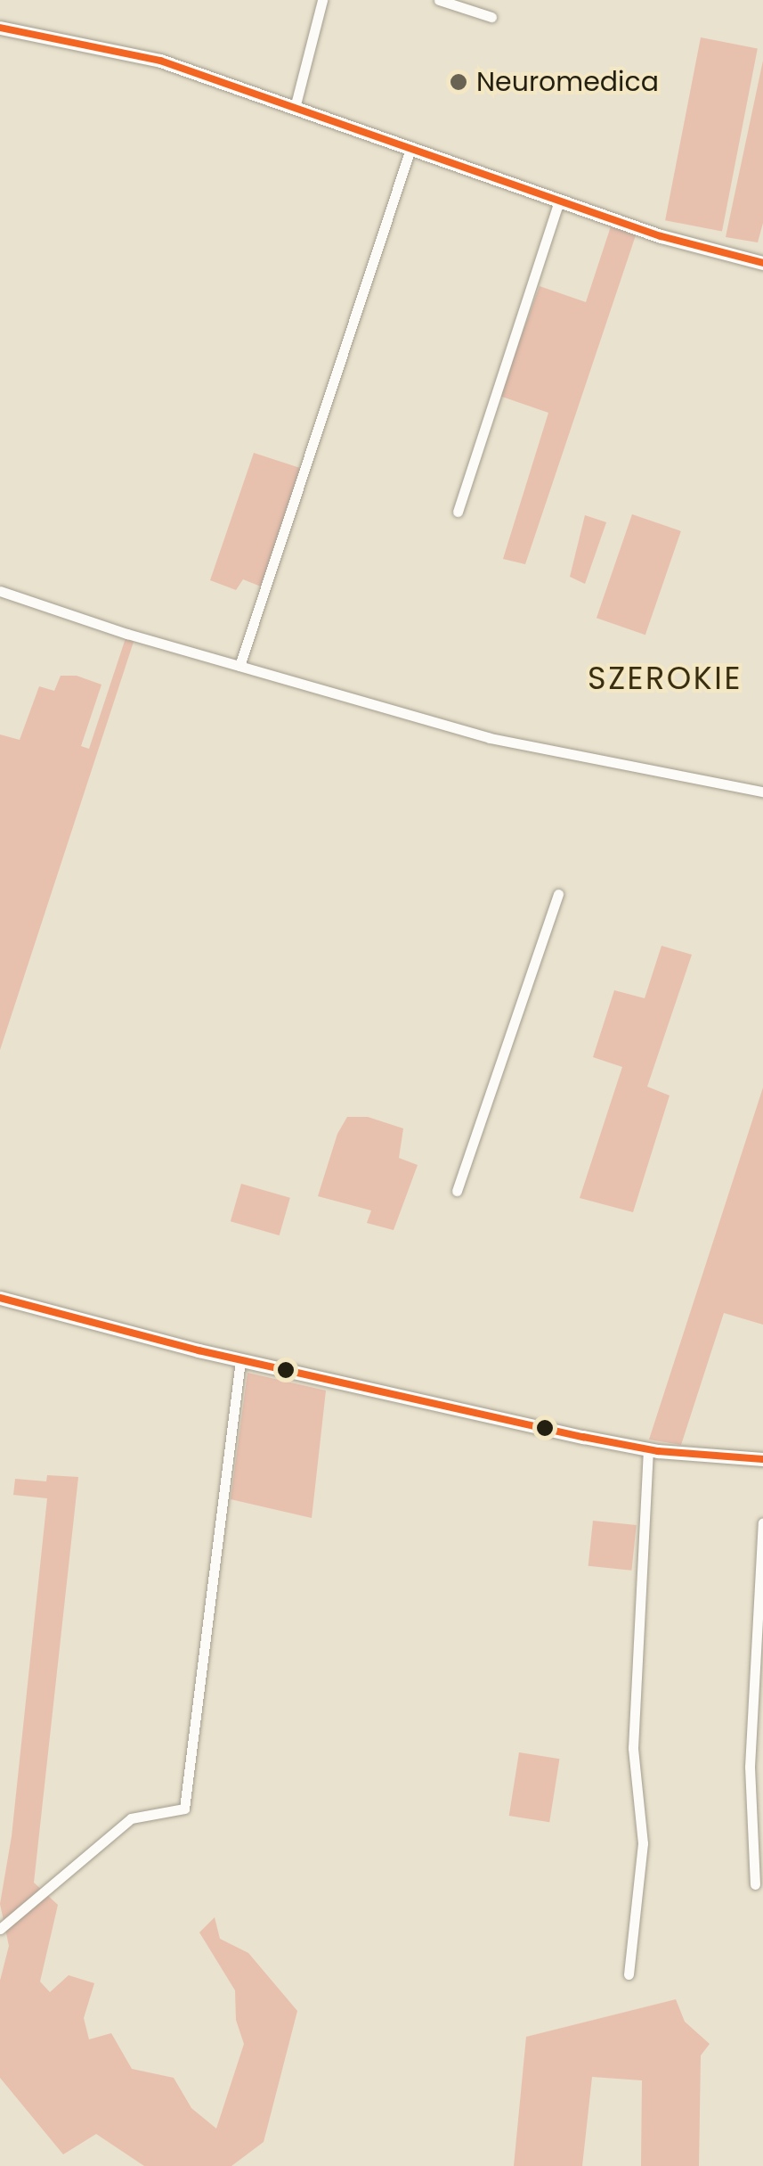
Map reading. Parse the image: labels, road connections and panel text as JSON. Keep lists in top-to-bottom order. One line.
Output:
{"districts":["SZEROKIE"],"places":["Neuromedica"]}
